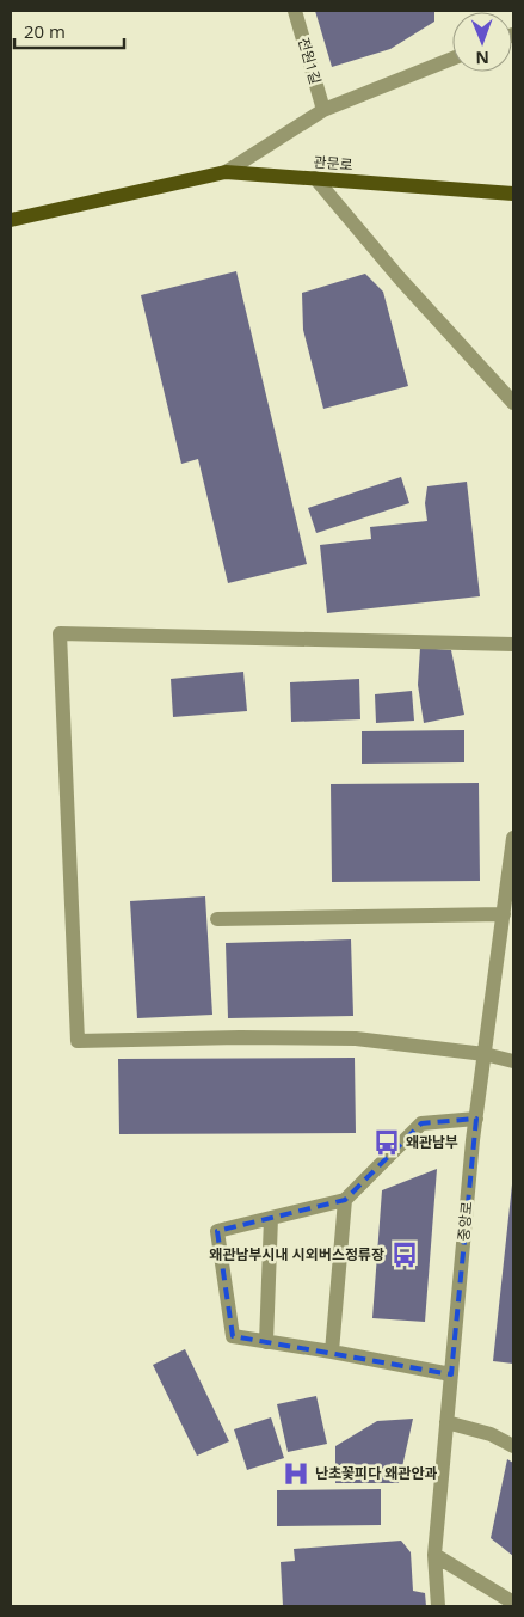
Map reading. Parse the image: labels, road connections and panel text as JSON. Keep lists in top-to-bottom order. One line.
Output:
{"streets":{"main road":["관문로"],"street":["전원1길","중앙로"]},"places":{"bus stop":["왜관남부","왜관남부시내 시외버스정류장"],"hospital":["난초꽃피다 왜관안과"]},"scale_bar":"20 m","north":"bottom"}
